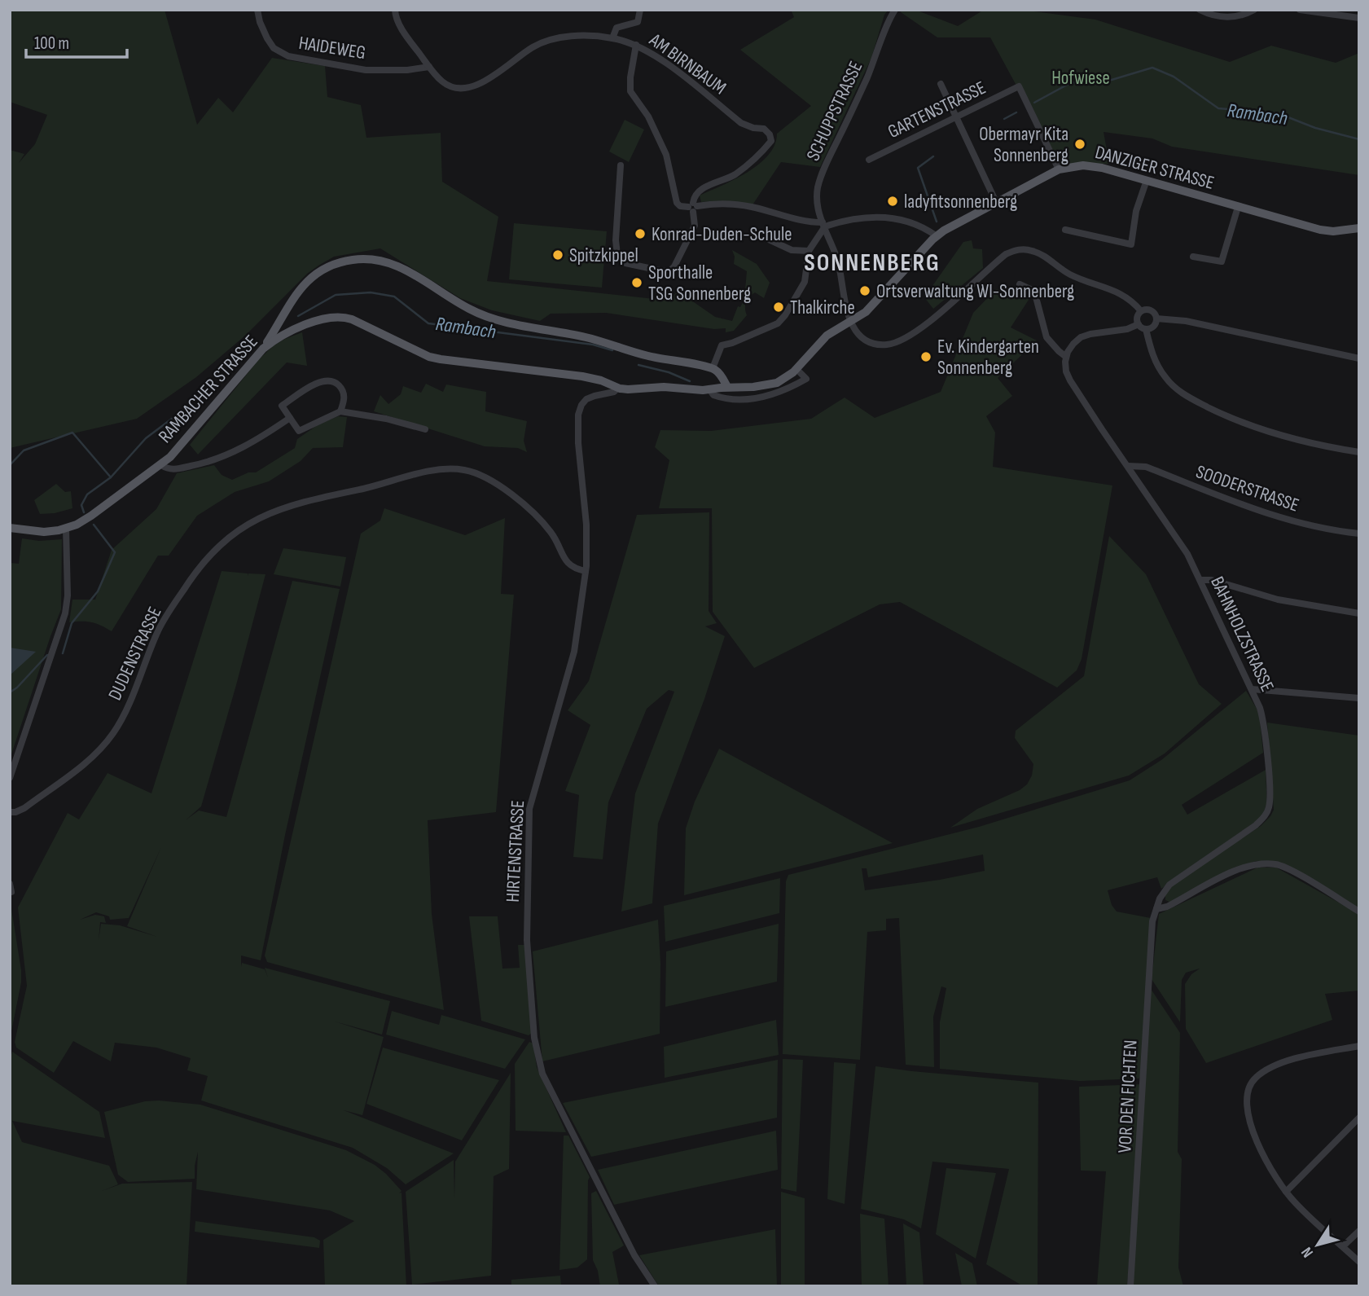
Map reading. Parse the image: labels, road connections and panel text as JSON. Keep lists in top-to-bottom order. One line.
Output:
{"streets":{"main road":["DANZIGER STRASSE","RAMBACHER STRASSE"],"street":["HAIDEWEG","AM BIRNBAUM","GARTENSTRASSE","SCHUPPSTRASSE","SOODERSTRASSE","BAHNHOLZSTRASSE","DUDENSTRASSE","HIRTENSTRASSE","VOR DEN FICHTEN"]},"crossings":[["HAIDEWEG","AM BIRNBAUM"],["GARTENSTRASSE","DANZIGER STRASSE"],["SCHUPPSTRASSE","DANZIGER STRASSE"],["DANZIGER STRASSE","RAMBACHER STRASSE"],["RAMBACHER STRASSE","HIRTENSTRASSE"],["SOODERSTRASSE","BAHNHOLZSTRASSE"],["BAHNHOLZSTRASSE","VOR DEN FICHTEN"],["DUDENSTRASSE","HIRTENSTRASSE"]],"districts":["SONNENBERG"],"water":["Rambach"],"parks":["Hofwiese"],"places":["Obermayr Kita Sonnenberg","ladyfitsonnenberg","Konrad-Duden-Schule","Spitzkippel","Sporthalle TSG Sonnenberg","Ortsverwaltung WI-Sonnenberg","Thalkirche","Ev. Kindergarten Sonnenberg"],"scale_bar":"100 m","north":"bottom left"}
